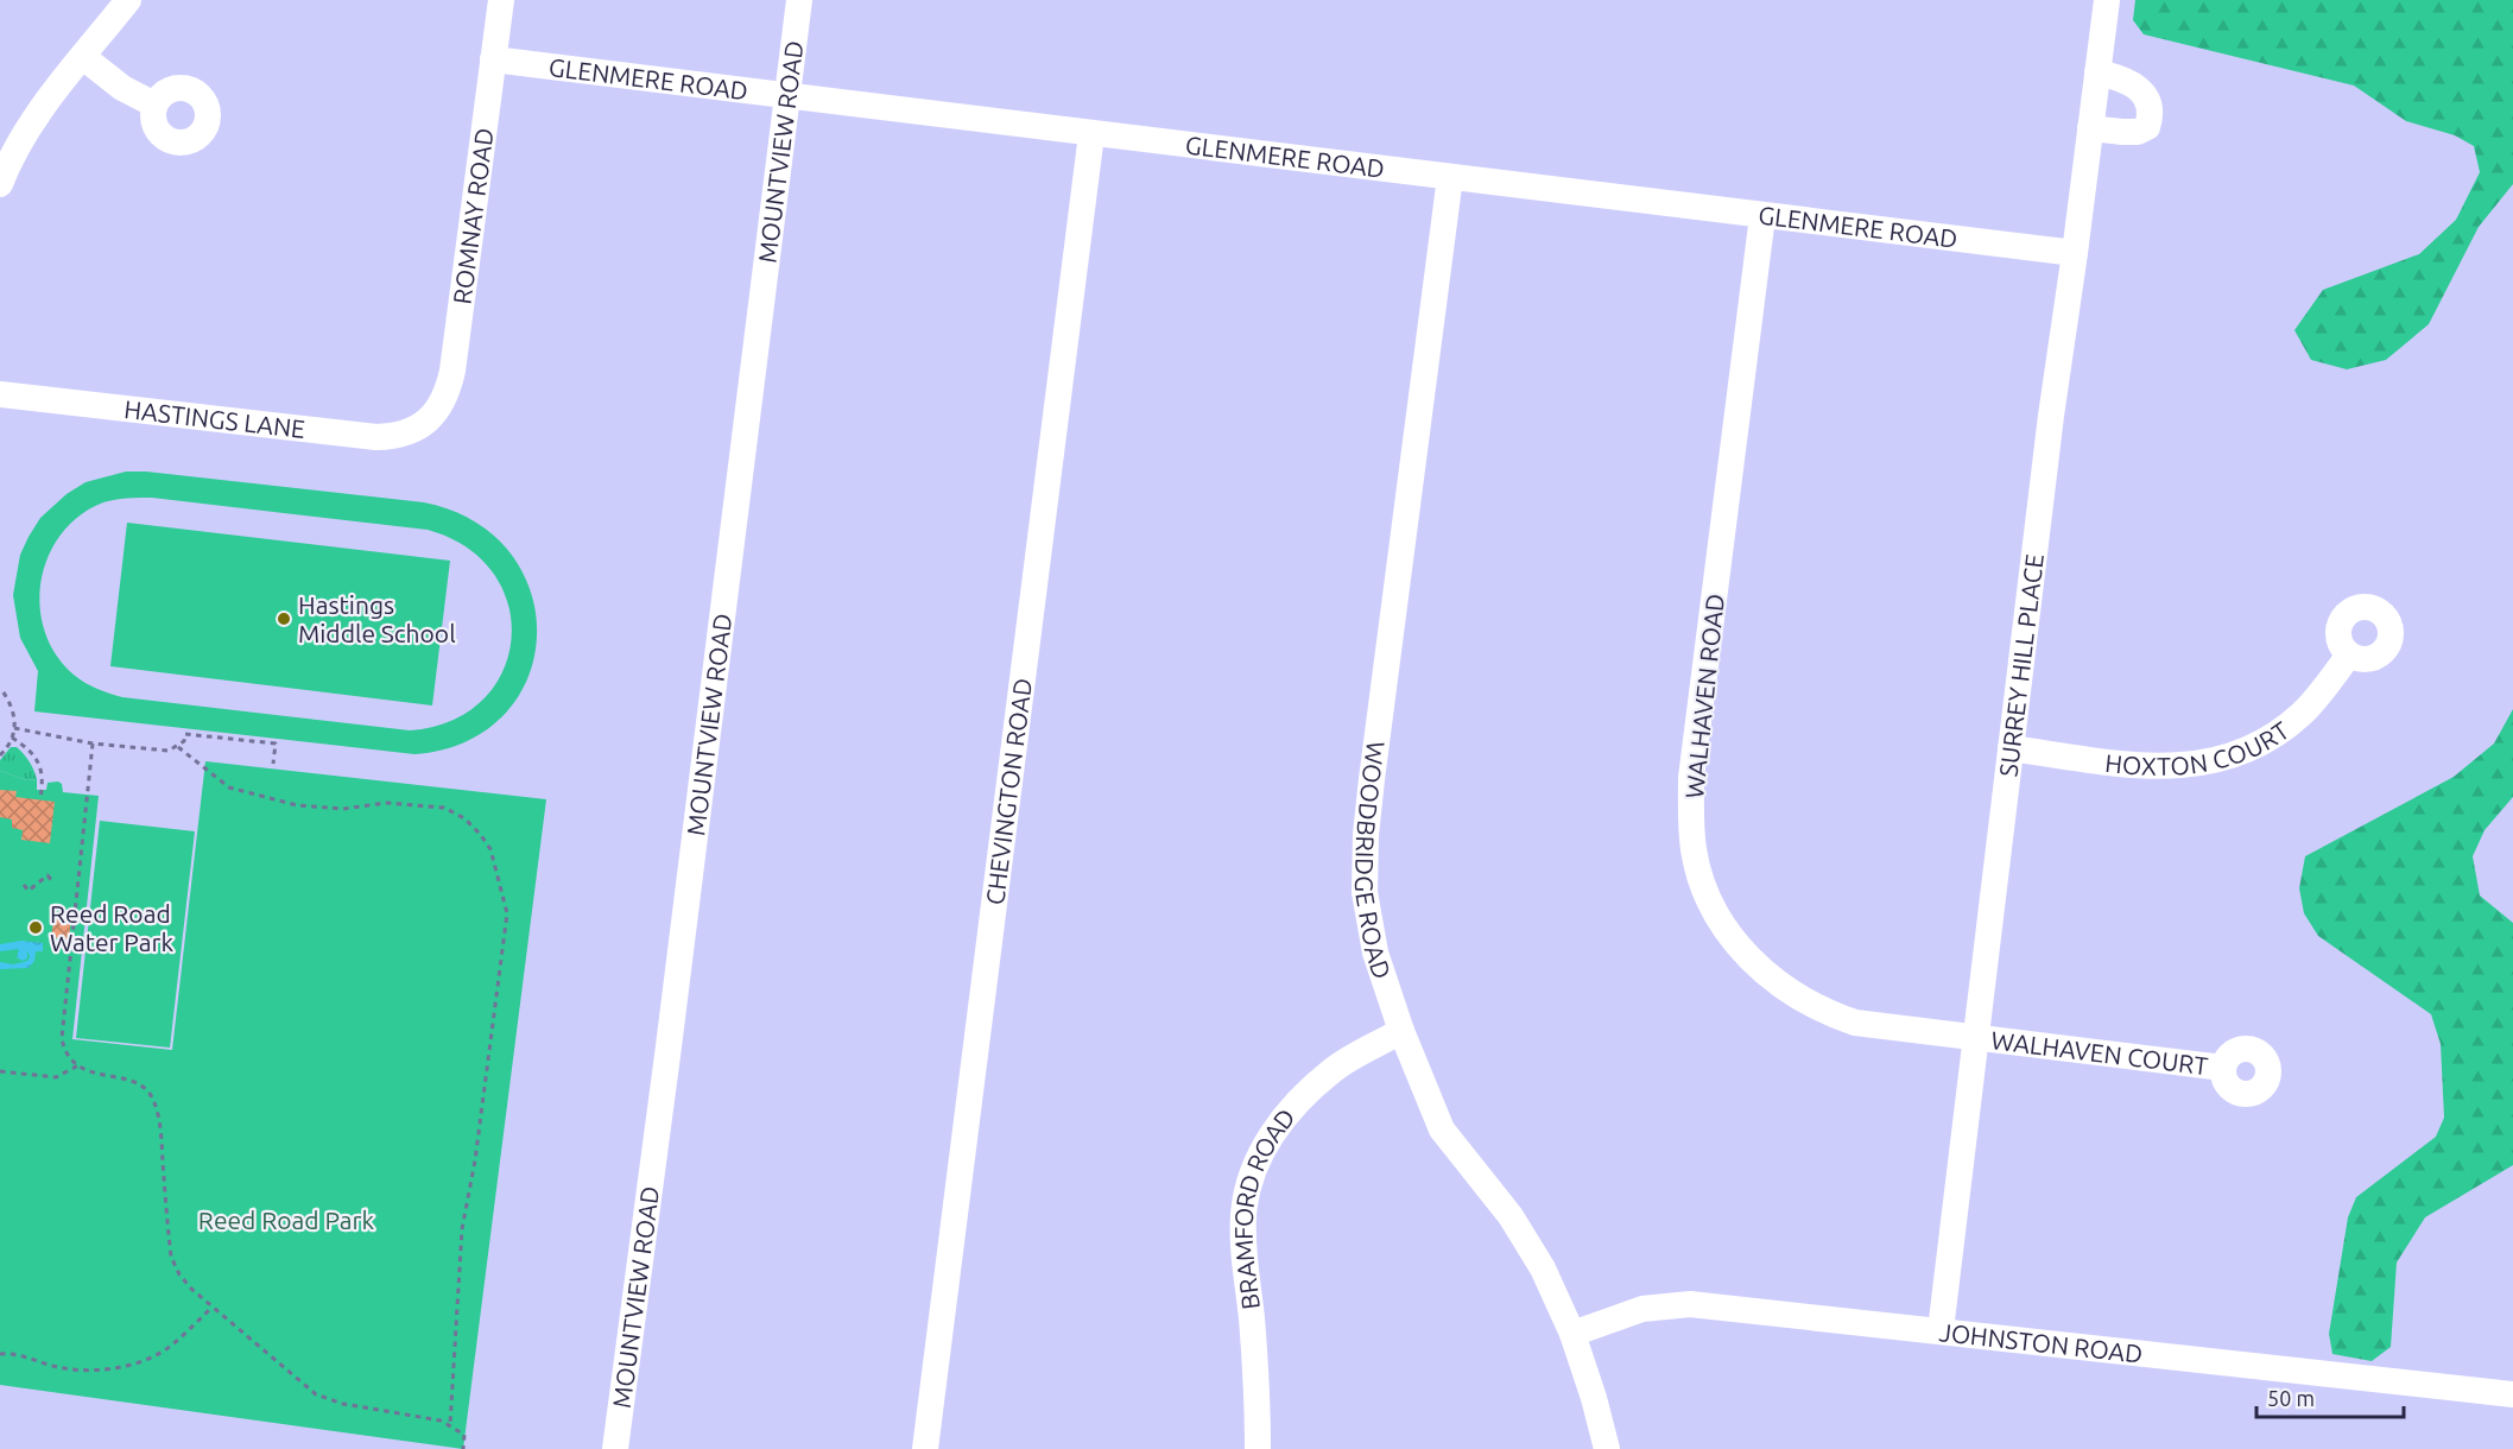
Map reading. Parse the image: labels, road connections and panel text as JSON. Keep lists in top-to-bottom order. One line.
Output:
{"streets":{"street":["GLENMERE ROAD","MOUNTVIEW ROAD","ROMNAY ROAD","HASTINGS LANE","SURREY HILL PLACE","WALHAVEN ROAD","HOXTON COURT","CHEVINGTON ROAD","WOODBRIDGE ROAD","WALHAVEN COURT","BRAMFORD ROAD","JOHNSTON ROAD"]},"crossings":[["GLENMERE ROAD","MOUNTVIEW ROAD"],["GLENMERE ROAD","ROMNAY ROAD"],["GLENMERE ROAD","SURREY HILL PLACE"],["GLENMERE ROAD","WALHAVEN ROAD"],["GLENMERE ROAD","CHEVINGTON ROAD"],["GLENMERE ROAD","WOODBRIDGE ROAD"],["ROMNAY ROAD","HASTINGS LANE"],["SURREY HILL PLACE","WALHAVEN ROAD"],["SURREY HILL PLACE","HOXTON COURT"],["SURREY HILL PLACE","WALHAVEN COURT"],["SURREY HILL PLACE","JOHNSTON ROAD"],["WALHAVEN ROAD","WALHAVEN COURT"],["WOODBRIDGE ROAD","BRAMFORD ROAD"],["WOODBRIDGE ROAD","JOHNSTON ROAD"]],"parks":["Reed Road Park"],"places":["Hastings Middle School","Reed Road Water Park"],"scale_bar":"50 m"}
